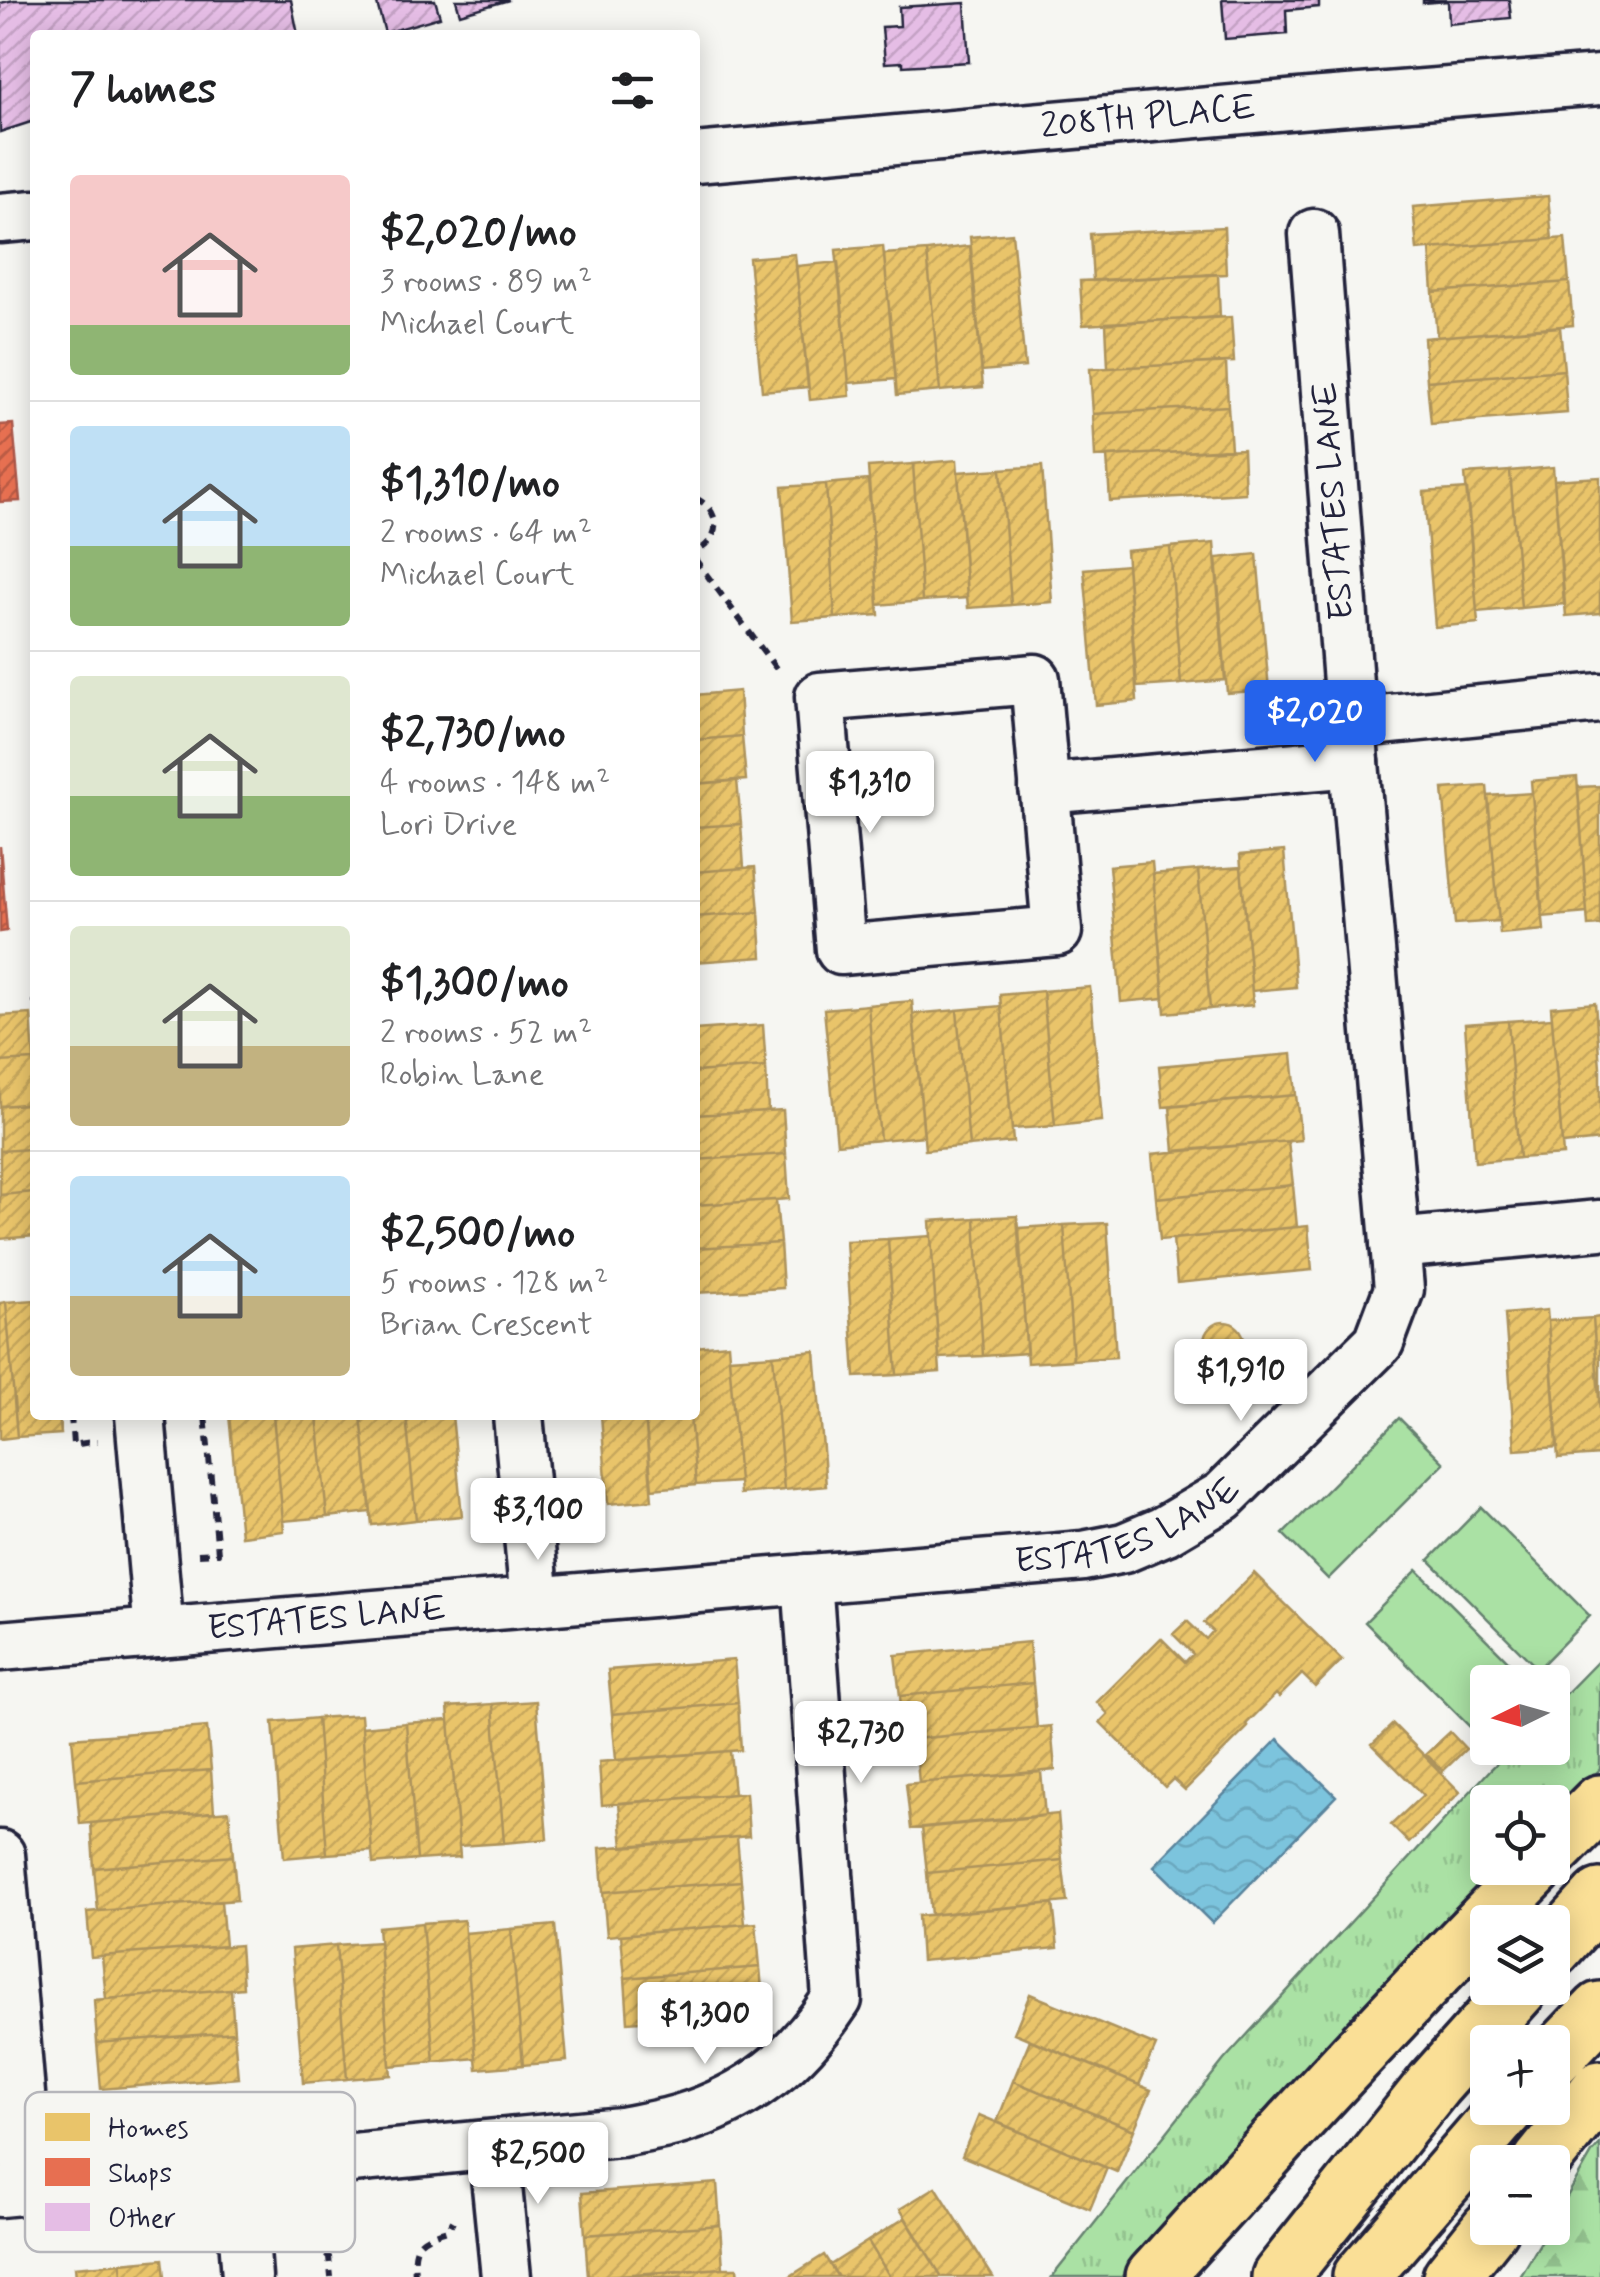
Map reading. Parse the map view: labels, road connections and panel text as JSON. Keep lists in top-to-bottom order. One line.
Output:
{"streets":{"street":["208TH PLACE","ESTATES LANE"]},"legend":["Homes","Shops","Other"],"north":"left","page":{"heading":"7 homes","list":[{"name":"$2,020/mo","note":"3 rooms · 89 m² · Michael Court"},{"name":"$1,310/mo","note":"2 rooms · 64 m² · Michael Court"},{"name":"$2,730/mo","note":"4 rooms · 148 m² · Lori Drive"},{"name":"$1,300/mo","note":"2 rooms · 52 m² · Robin Lane"},{"name":"$2,500/mo","note":"5 rooms · 128 m² · Brian Crescent"}],"price":["$2,020","$1,310","$1,910","$3,100","$2,730","$1,300","$2,500"],"map_buttons":["+","−"]}}
